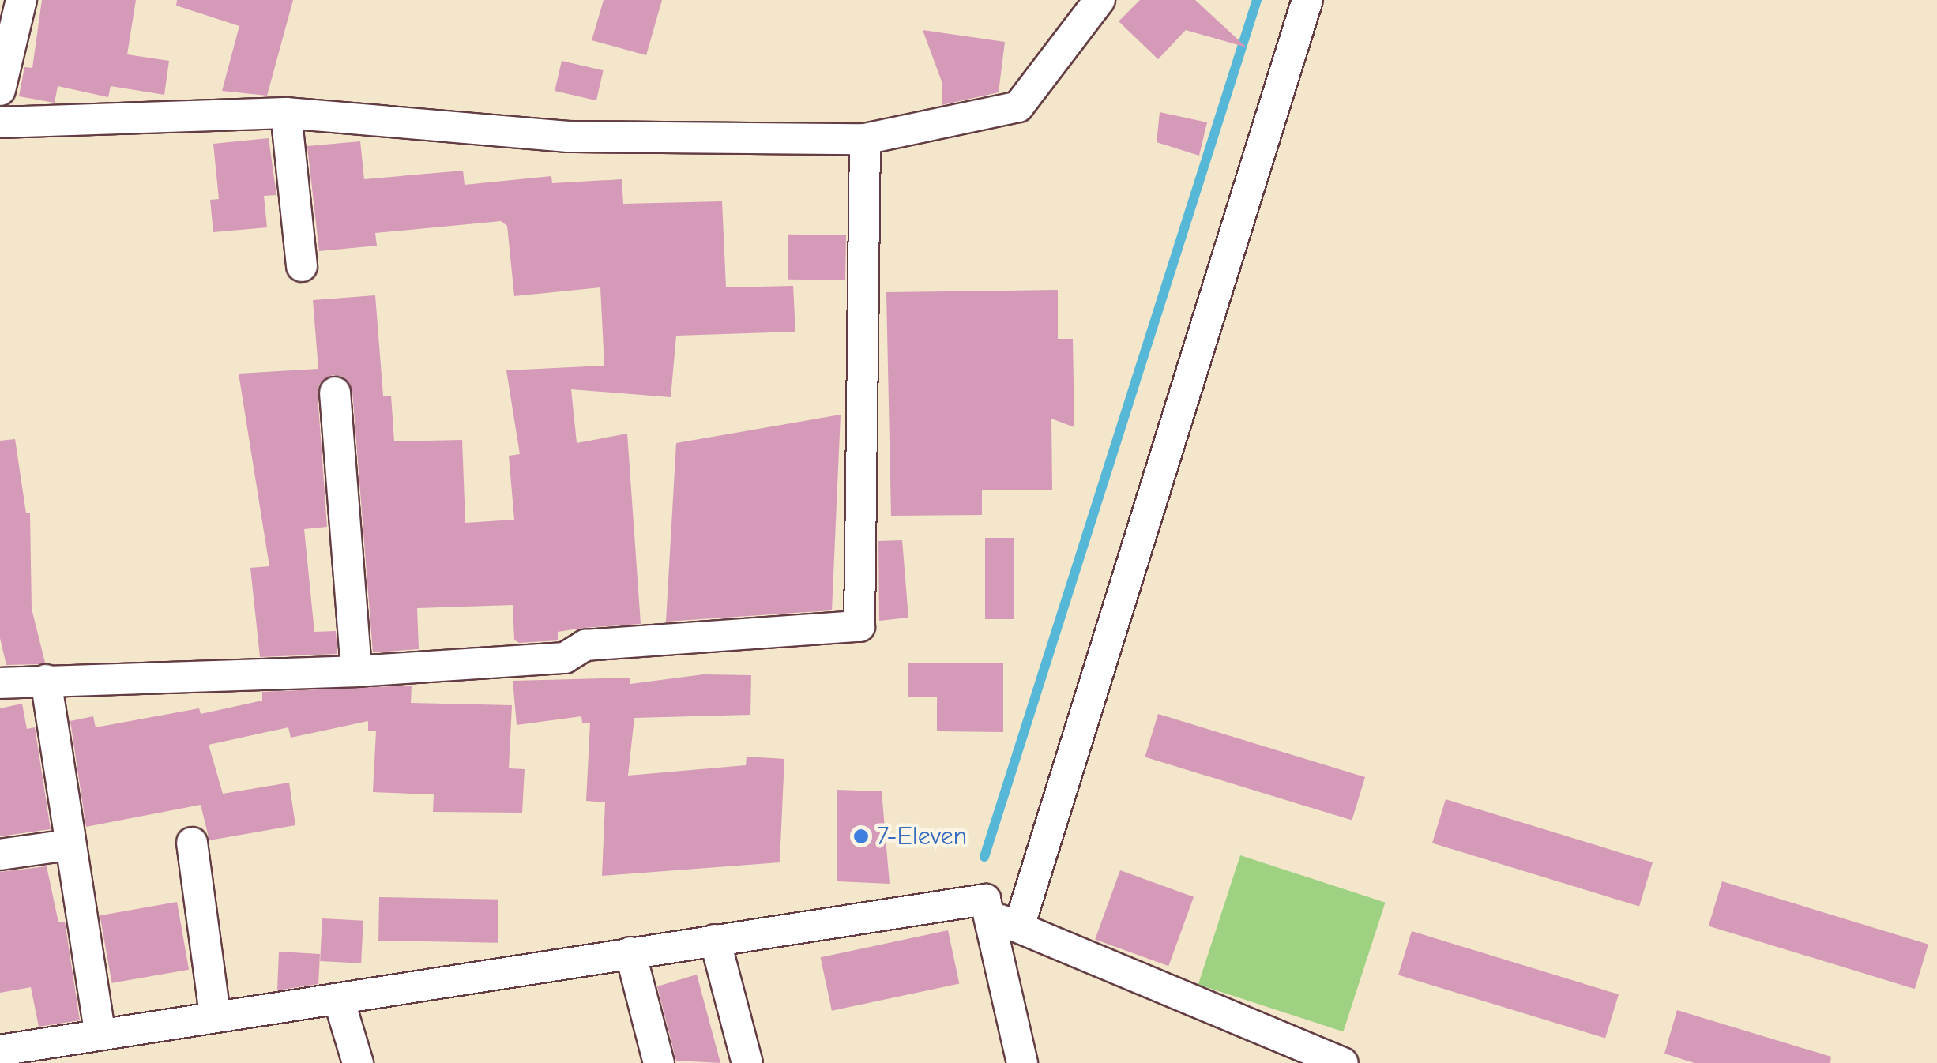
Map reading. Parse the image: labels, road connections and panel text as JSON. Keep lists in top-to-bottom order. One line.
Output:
{"places":["7-Eleven"]}
